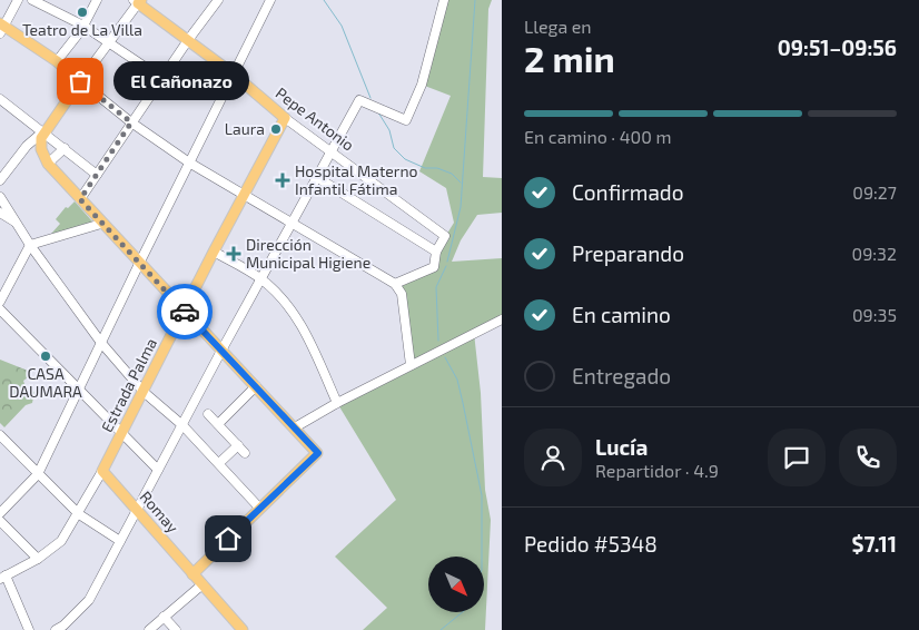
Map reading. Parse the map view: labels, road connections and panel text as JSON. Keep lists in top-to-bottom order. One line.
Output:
{"streets":{"main road":["Pepe Antonio","Estrada Palma","Romay"]},"crossings":[["Pepe Antonio","Estrada Palma"],["Estrada Palma","Romay"]],"places":{"other":["Teatro de La Villa","El Cañonazo","Laura","CASA DAUMARA"],"health":["Hospital Materno Infantil Fátima","Dirección Municipal Higiene"]},"north":"bottom right","page":{"heading":["2 min","Llega en","09:51–09:56"],"panel":["Lucía","Repartidor · 4.9","Pedido #5348","$7.11"],"bubble":"El Cañonazo","bar":"En camino · 400 m","list":[["Confirmado","09:27"],["Preparando","09:32"],["En camino","09:35"],"Entregado"]}}
